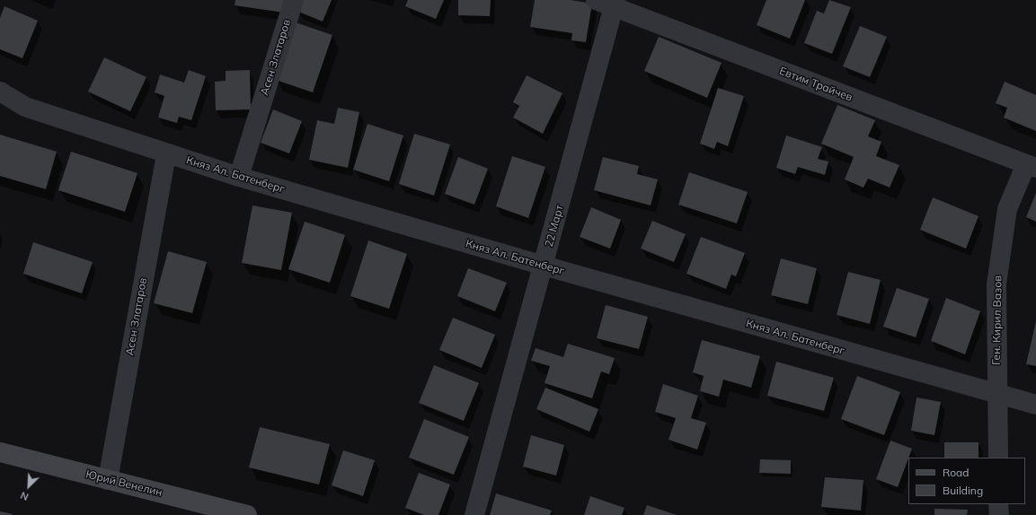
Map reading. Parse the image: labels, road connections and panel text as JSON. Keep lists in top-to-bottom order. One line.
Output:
{"streets":{"street":["Асен Златаров","Евтим Трайчев","Княз Ал. Батенберг","22 Март","Ген. Кирил Вазов","Юрий Венелин"]},"crossings":[["Асен Златаров","Княз Ал. Батенберг"],["Асен Златаров","Юрий Венелин"],["Евтим Трайчев","22 Март"],["Евтим Трайчев","Ген. Кирил Вазов"],["Княз Ал. Батенберг","22 Март"],["Княз Ал. Батенберг","Ген. Кирил Вазов"]],"legend":["Road","Building"],"north":"bottom left"}
